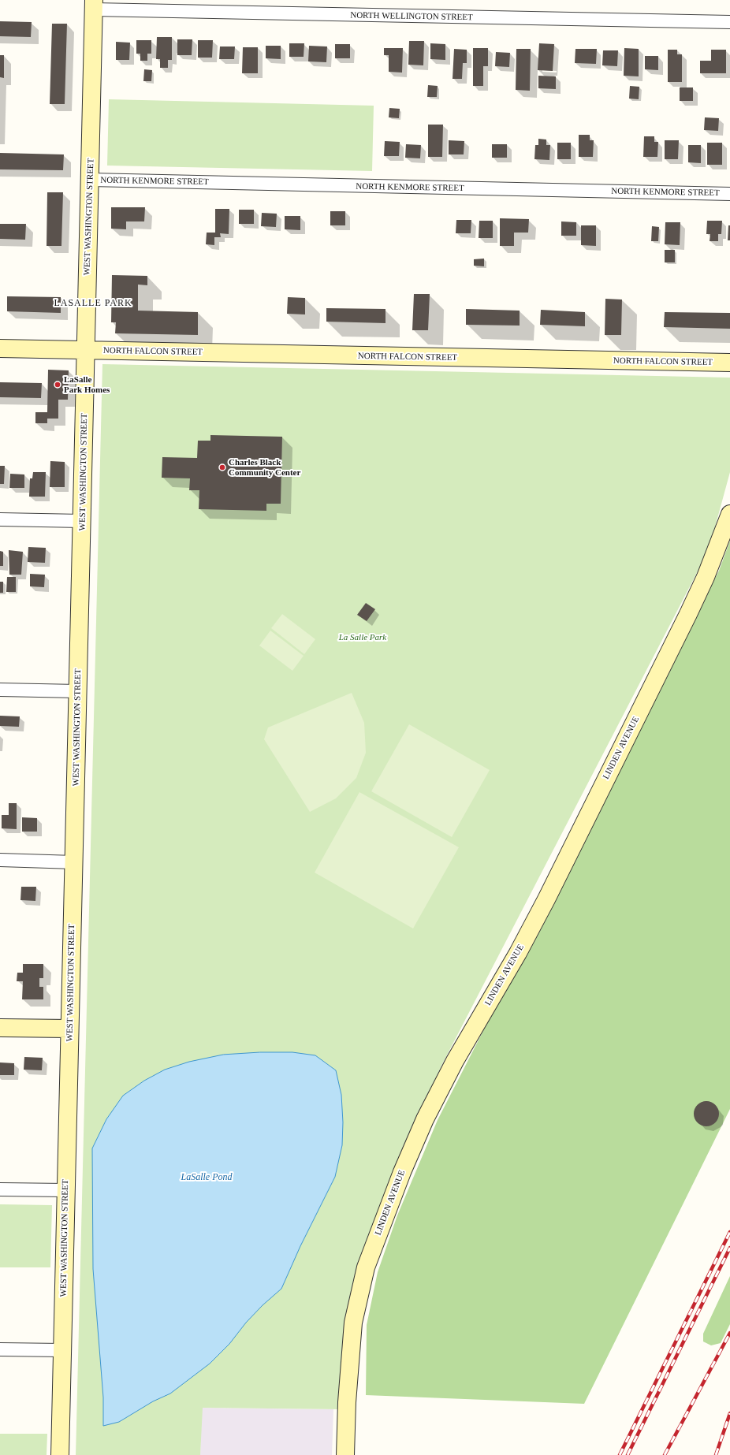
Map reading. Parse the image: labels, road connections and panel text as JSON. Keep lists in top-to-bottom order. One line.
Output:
{"streets":{"street":["NORTH WELLINGTON STREET","NORTH KENMORE STREET","WEST WASHINGTON STREET","NORTH FALCON STREET","LINDEN AVENUE"]},"crossings":[["NORTH WELLINGTON STREET","WEST WASHINGTON STREET"],["NORTH KENMORE STREET","WEST WASHINGTON STREET"],["WEST WASHINGTON STREET","NORTH FALCON STREET"]],"districts":["LASALLE PARK"],"water":["LaSalle Pond"],"parks":["La Salle Park"],"places":["LaSalle Park Homes","Charles Black Community Center"]}
